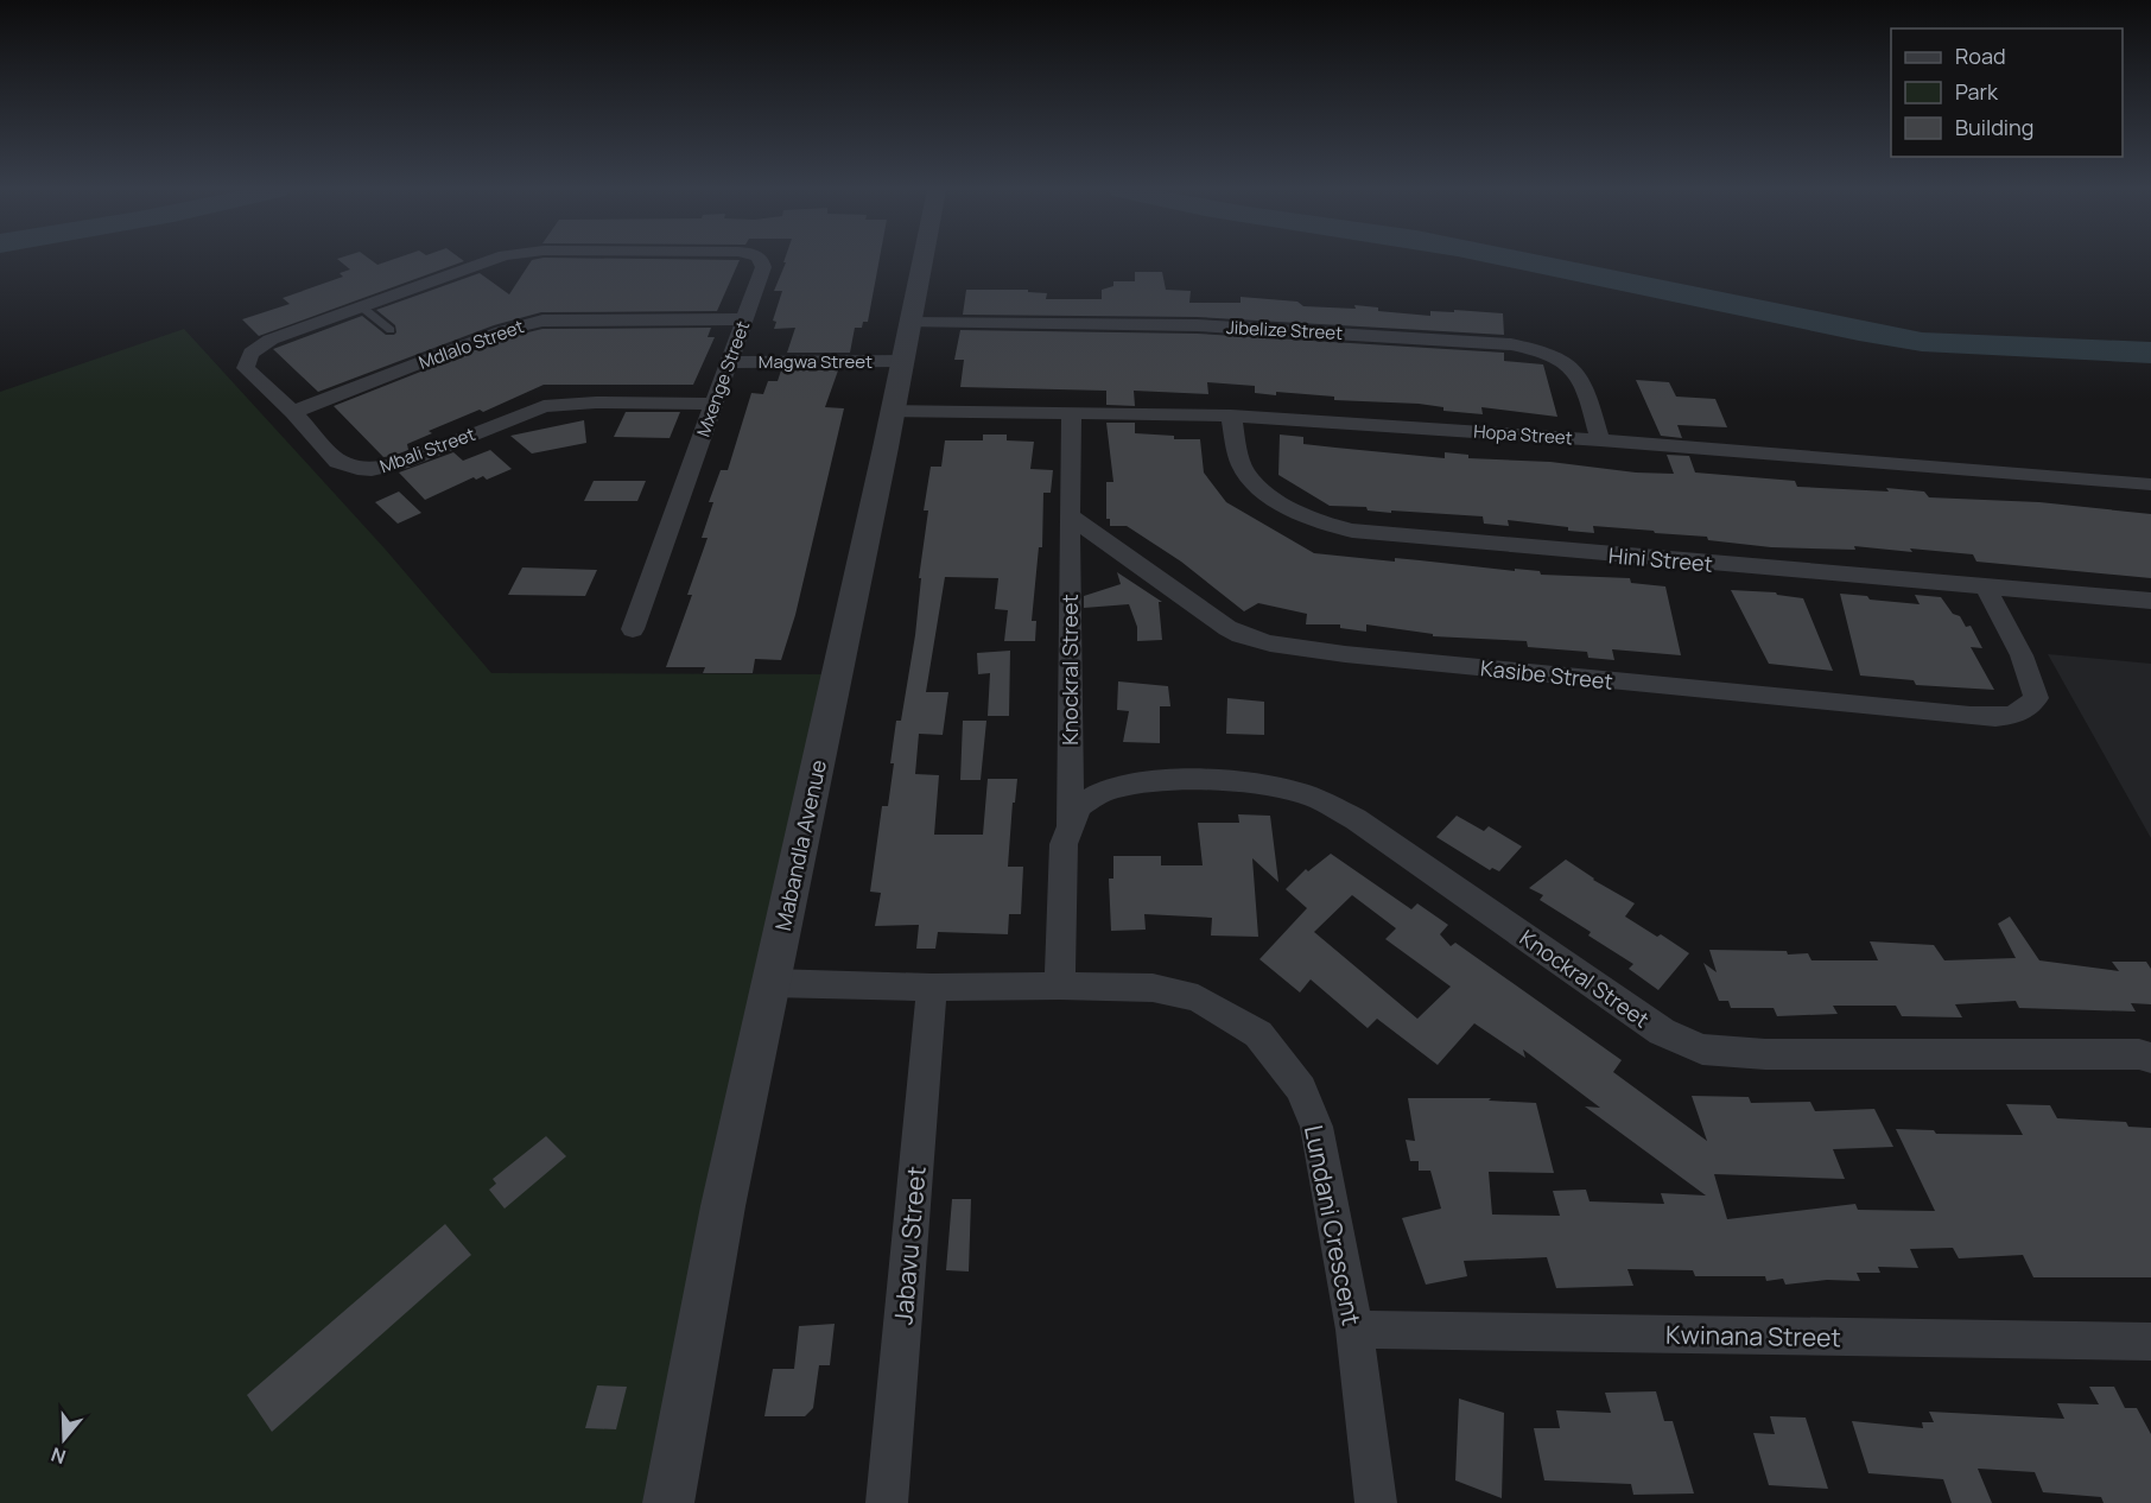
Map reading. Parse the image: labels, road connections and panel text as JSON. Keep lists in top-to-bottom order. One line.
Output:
{"streets":{"street":["Jibelize Street","Mdlalo Street","Magwa Street","Mxenge Street","Hopa Street","Mbali Street","Hini Street","Knockral Street","Kasibe Street","Mabandla Avenue","Lundani Crescent","Jabavu Street","Kwinana Street"]},"crossings":[["Jibelize Street","Hopa Street"],["Jibelize Street","Mabandla Avenue"],["Mdlalo Street","Mxenge Street"],["Mdlalo Street","Mbali Street"],["Magwa Street","Mxenge Street"],["Magwa Street","Mabandla Avenue"],["Mxenge Street","Mbali Street"],["Hopa Street","Hini Street"],["Hopa Street","Mabandla Avenue"],["Hini Street","Kasibe Street"],["Knockral Street","Kasibe Street"],["Knockral Street","Lundani Crescent"],["Mabandla Avenue","Lundani Crescent"],["Lundani Crescent","Jabavu Street"],["Lundani Crescent","Kwinana Street"]],"legend":["Road","Park","Building"],"north":"bottom"}
